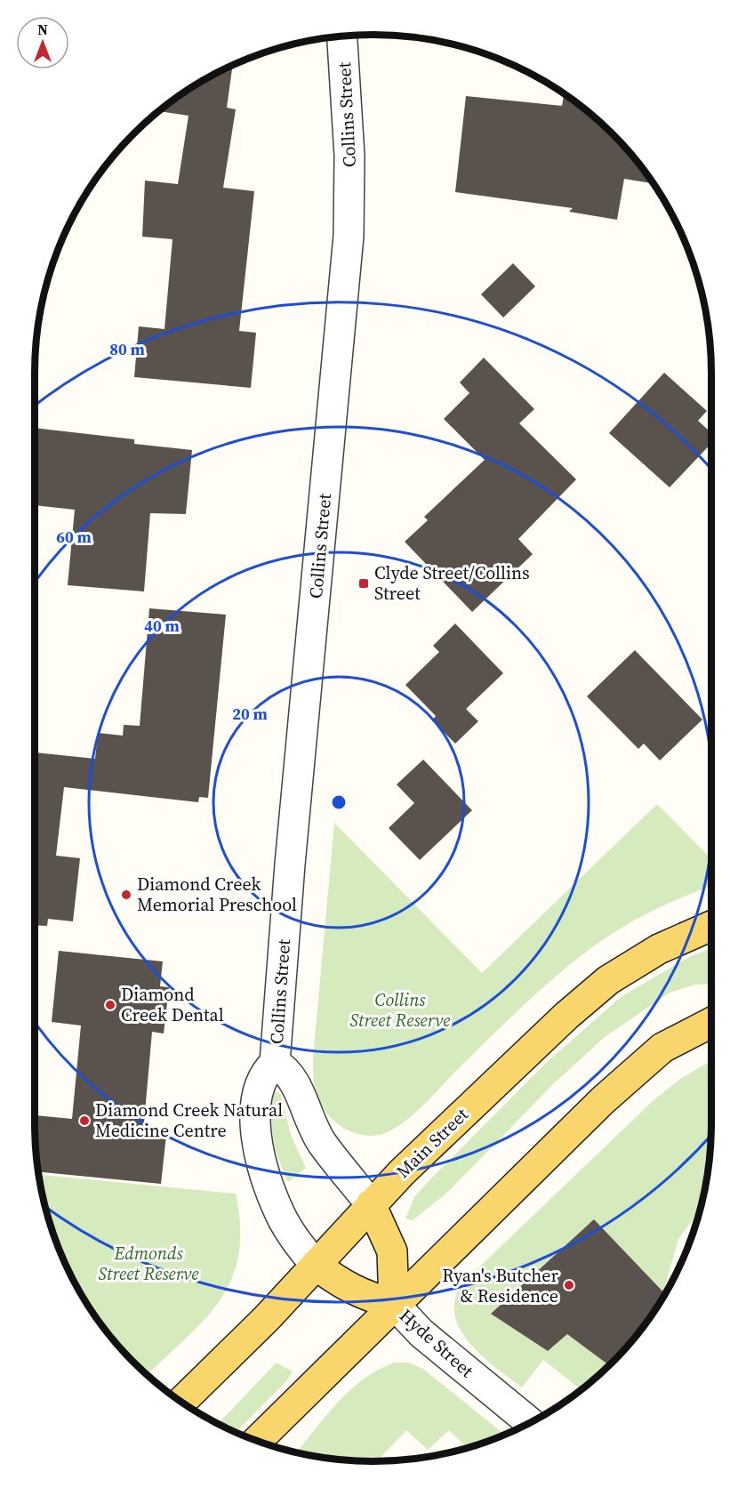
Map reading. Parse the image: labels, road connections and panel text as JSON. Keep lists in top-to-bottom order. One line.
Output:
{"streets":{"main road":["Collins Street","Main Street","Hyde Street"]},"crossings":[["Collins Street","Main Street"],["Collins Street","Hyde Street"],["Main Street","Hyde Street"]],"parks":["Collins Street Reserve","Edmonds Street Reserve"],"places":{"transit":["Clyde Street/Collins Street"],"other":["Diamond Creek Memorial Preschool","Diamond Creek Dental","Diamond Creek Natural Medicine Centre","Ryan's Butcher & Residence"]},"north":"top","rings":["80 m","60 m","40 m","20 m"]}
